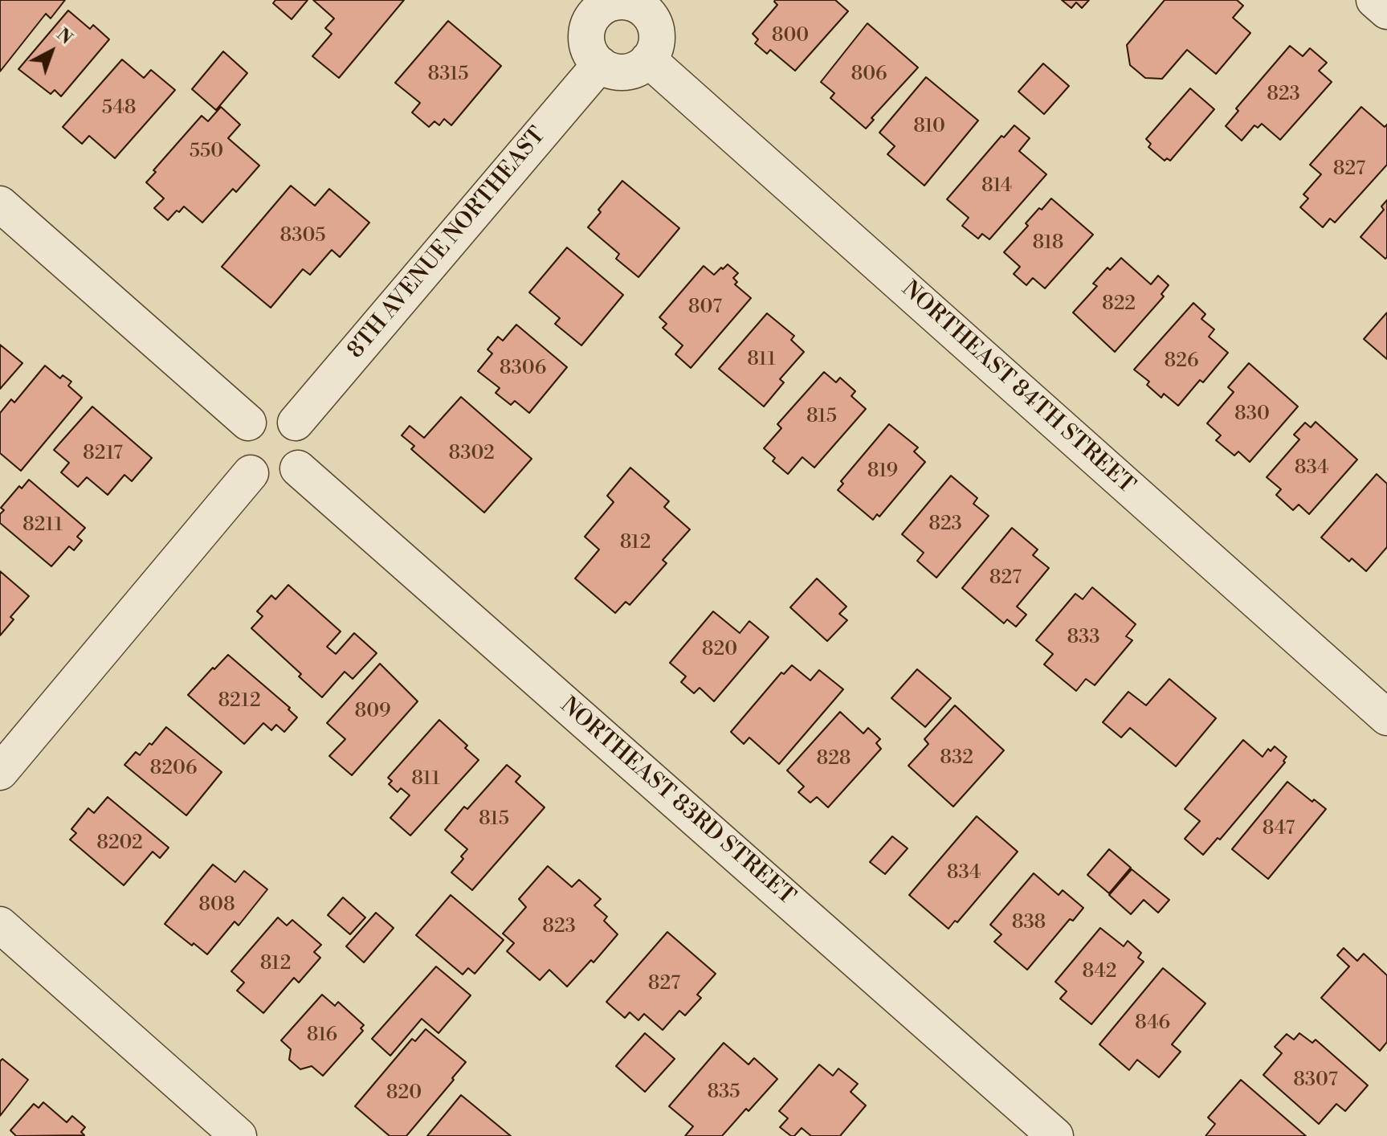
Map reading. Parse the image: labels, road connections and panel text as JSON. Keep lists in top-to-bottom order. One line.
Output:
{"streets":{"street":["8TH AVENUE NORTHEAST","NORTHEAST 84TH STREET","NORTHEAST 83RD STREET"]},"crossings":[["8TH AVENUE NORTHEAST","NORTHEAST 84TH STREET"],["8TH AVENUE NORTHEAST","NORTHEAST 83RD STREET"]],"house_numbers":["800","8315","806","823","548","810","550","827","814","8305","818","822","807","811","826","8306","830","815","8217","8302","834","819","823","8211","812","827","833","820","8212","809","832","828","8206","811","815","847","8202","834","808","838","823","812","842","827","846","816","8307","835","820"],"north":"top right"}
